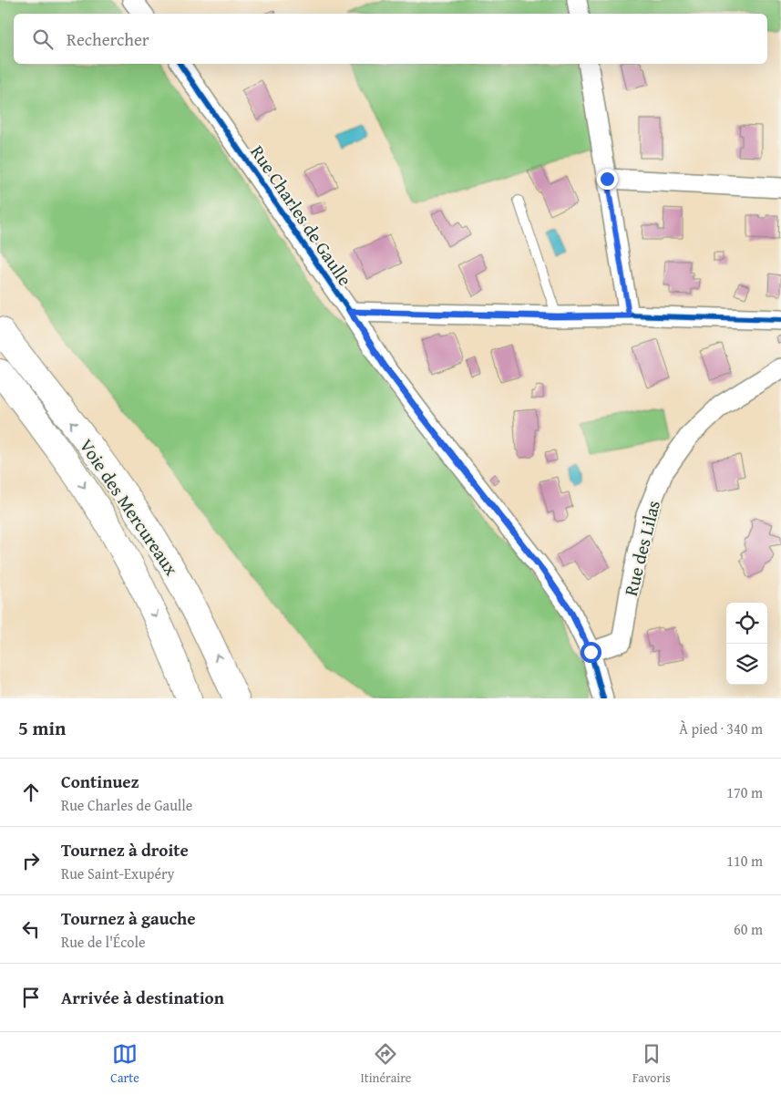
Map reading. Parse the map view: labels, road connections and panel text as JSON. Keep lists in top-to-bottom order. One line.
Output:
{"streets":{"highway":["Voie des Mercureaux"],"street":["Rue Charles de Gaulle","Rue des Lilas"]},"crossings":[["Rue Charles de Gaulle","Rue des Lilas"]],"page":{"search":"Rechercher","heading":["5 min","À pied · 340 m"],"list":[["Continuez","Rue Charles de Gaulle","170 m"],["Tournez à droite","Rue Saint-Exupéry","110 m"],["Tournez à gauche","Rue de l'École","60 m"],"Arrivée à destination"],"nav":["Carte","Itinéraire","Favoris"]}}
